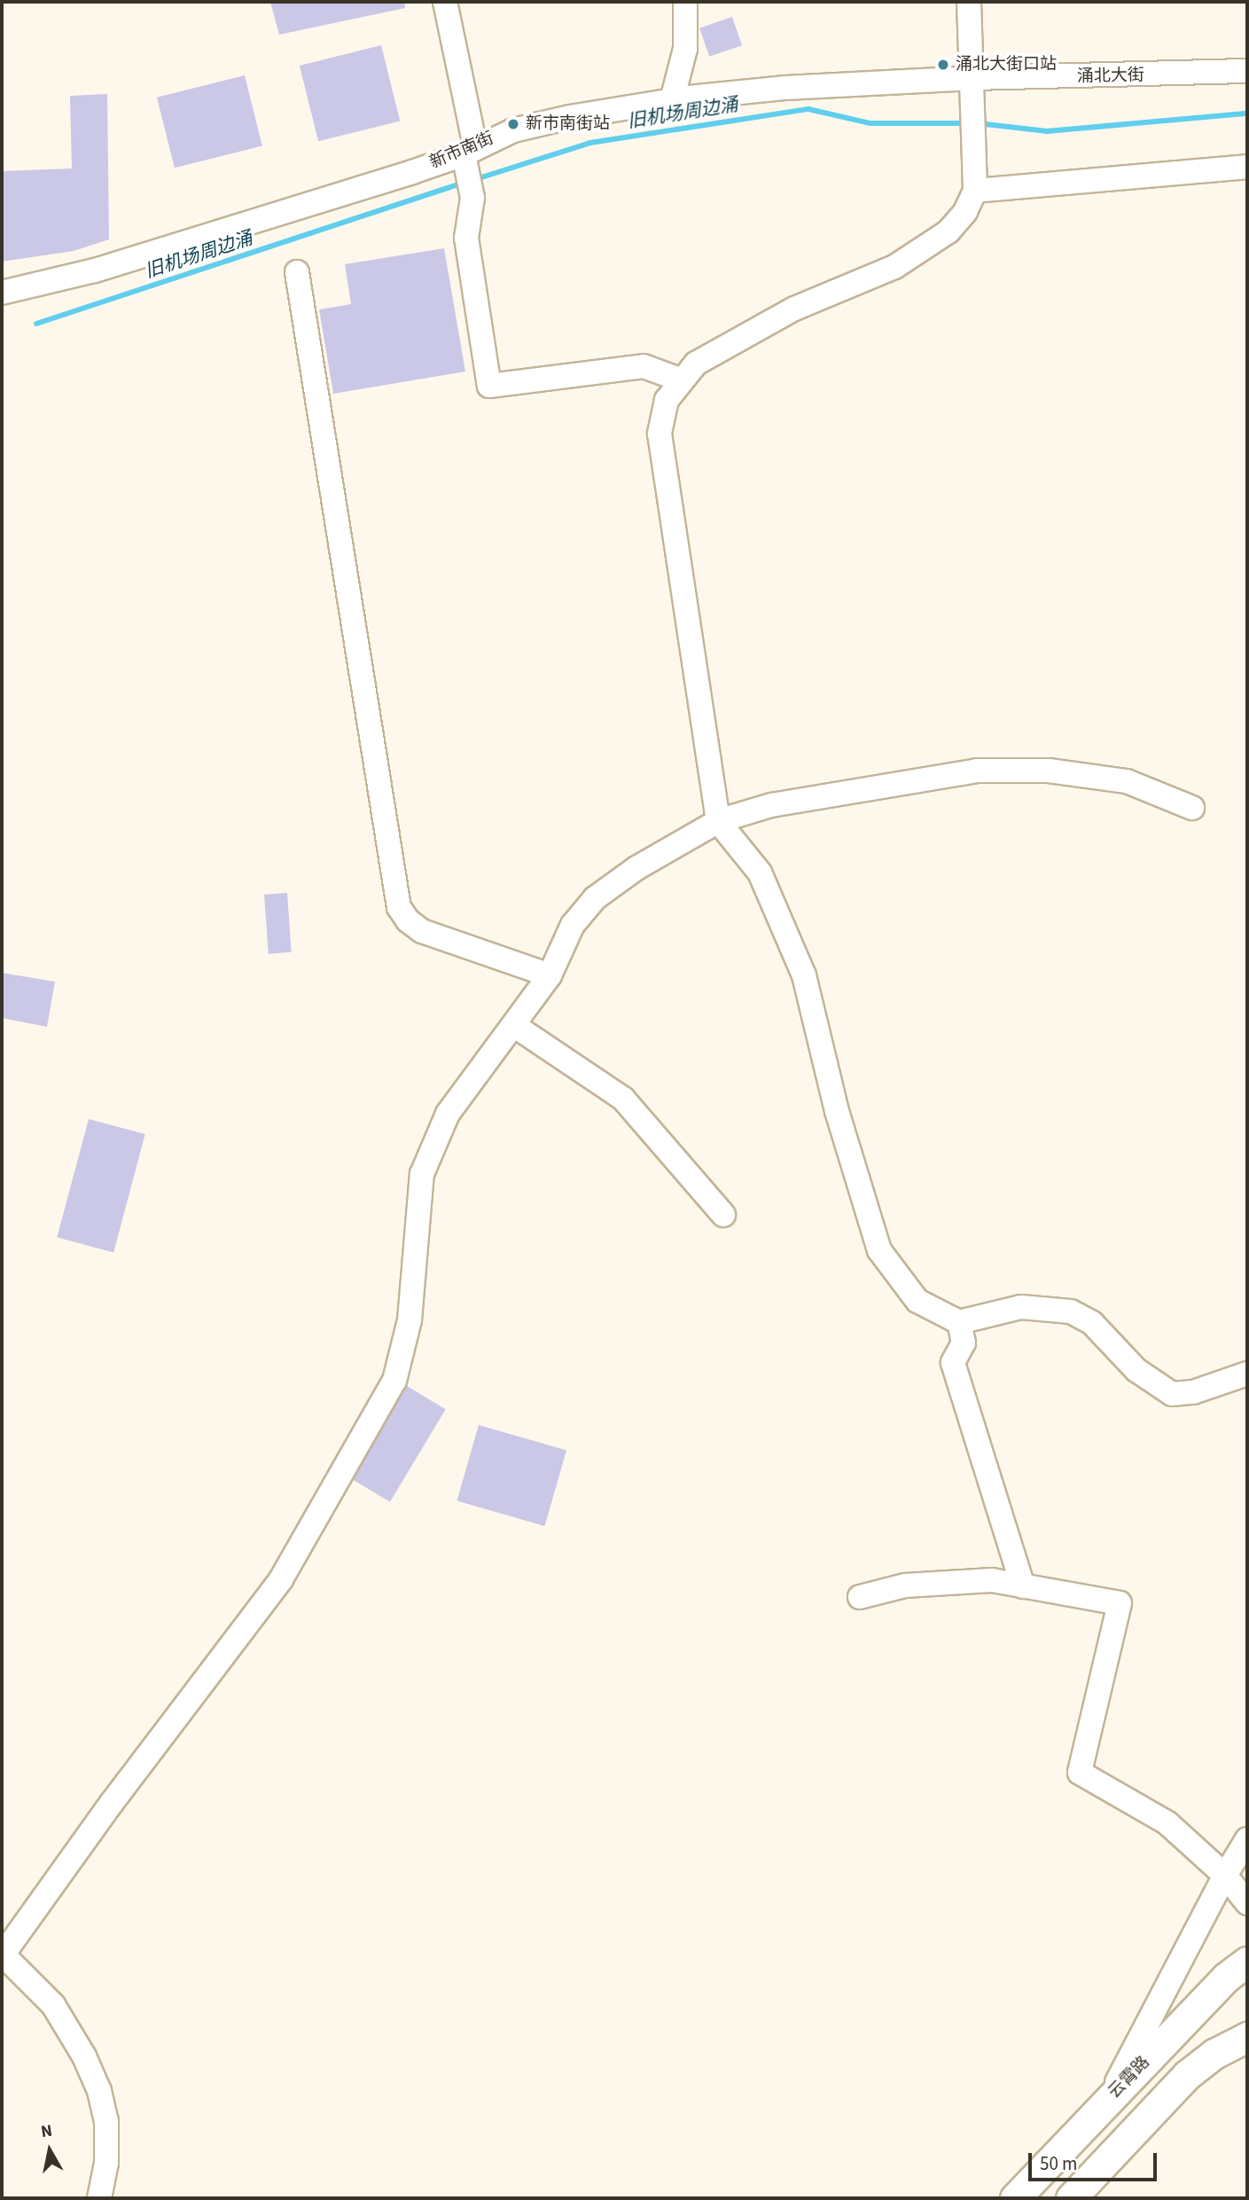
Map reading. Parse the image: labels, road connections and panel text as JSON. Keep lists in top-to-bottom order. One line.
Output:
{"streets":{"main road":["云霄路"],"street":["涌北大街","新市南街"]},"crossings":[["涌北大街","新市南街"]],"water":["旧机场周边涌"],"places":["涌北大街口站","新市南街站"],"scale_bar":"50 m","north":"top"}
